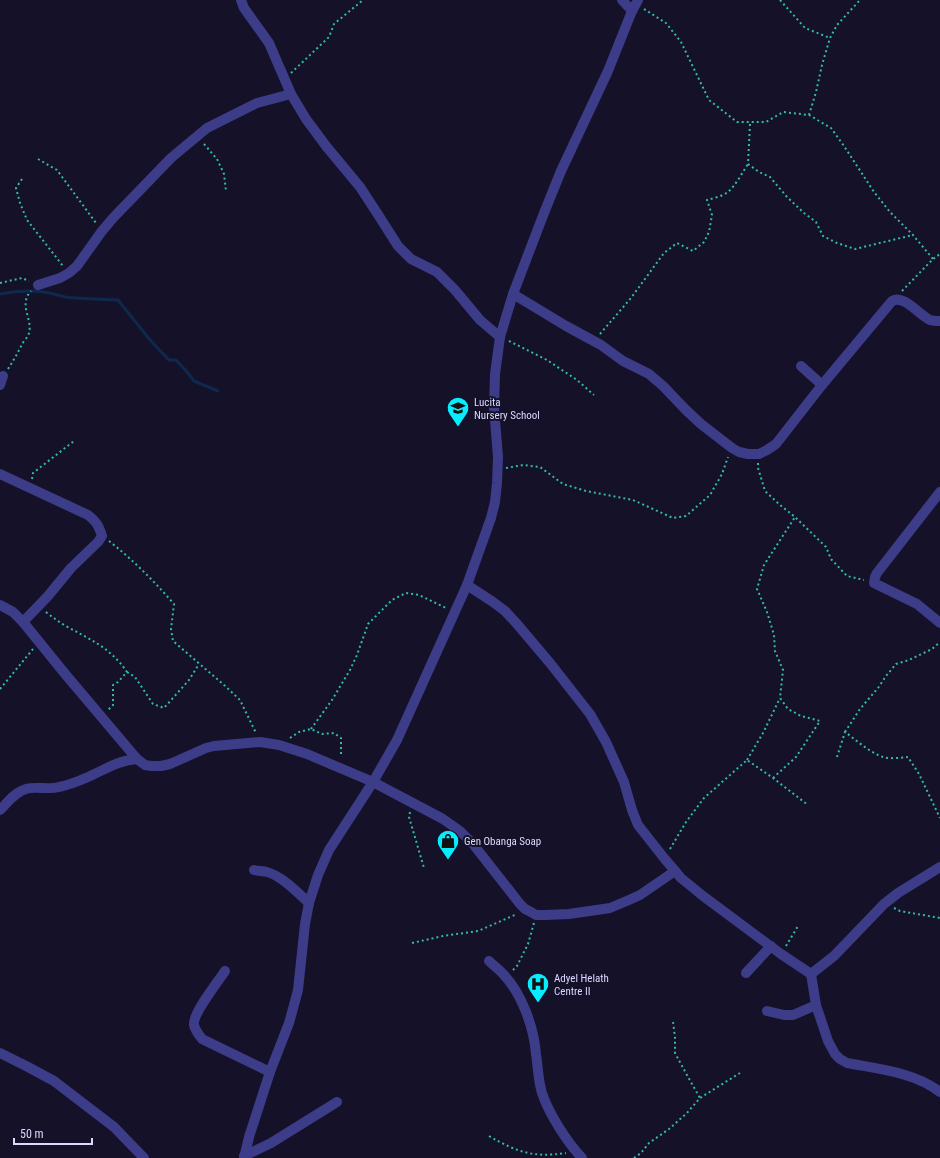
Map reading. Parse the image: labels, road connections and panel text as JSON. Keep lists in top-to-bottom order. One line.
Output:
{"places":{"school or university":["Lucita Nursery School"],"shop":["Gen Obanga Soap"],"hospital":["Adyel Helath Centre II"]},"scale_bar":"50 m"}
